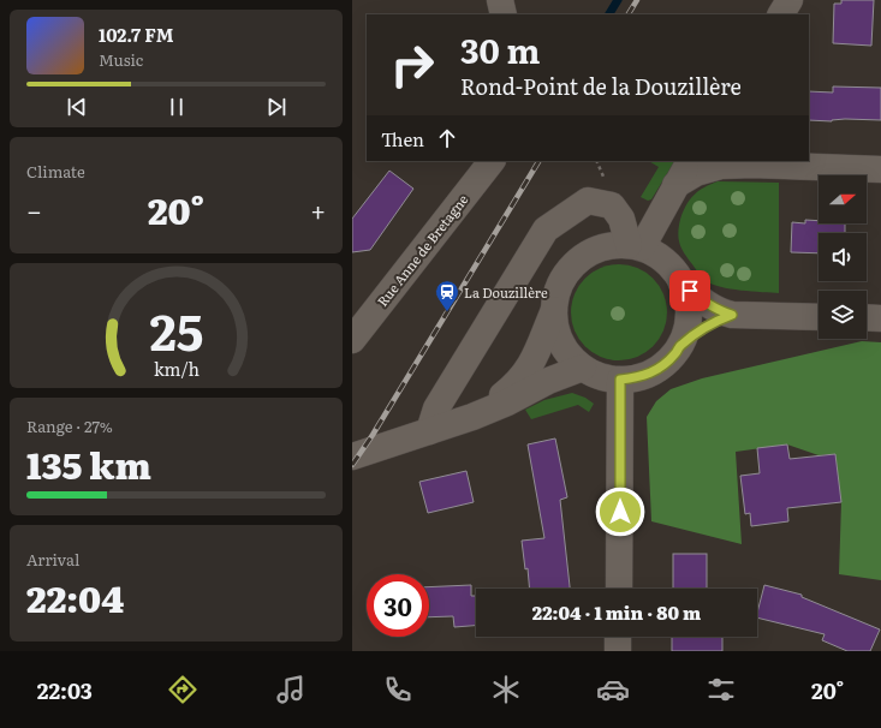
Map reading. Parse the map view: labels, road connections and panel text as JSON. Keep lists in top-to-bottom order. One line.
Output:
{"streets":{"street":["Rue Anne de Bretagne"]},"places":{"station":["La Douzillère"]},"north":"right","page":{"turn":["30 m","Rond-Point de la Douzillère"],"song":["102.7 FM","Music"],"then":"Then","tile":["Climate",["Range · 27%","135 km"],["Arrival","22:04"]],"heat":["−","20°","+"],"limit":"30","trip":"22:04 · 1 min · 80 m","tabs":["22:03","20°"],"gauge":["25","km/h"]}}
